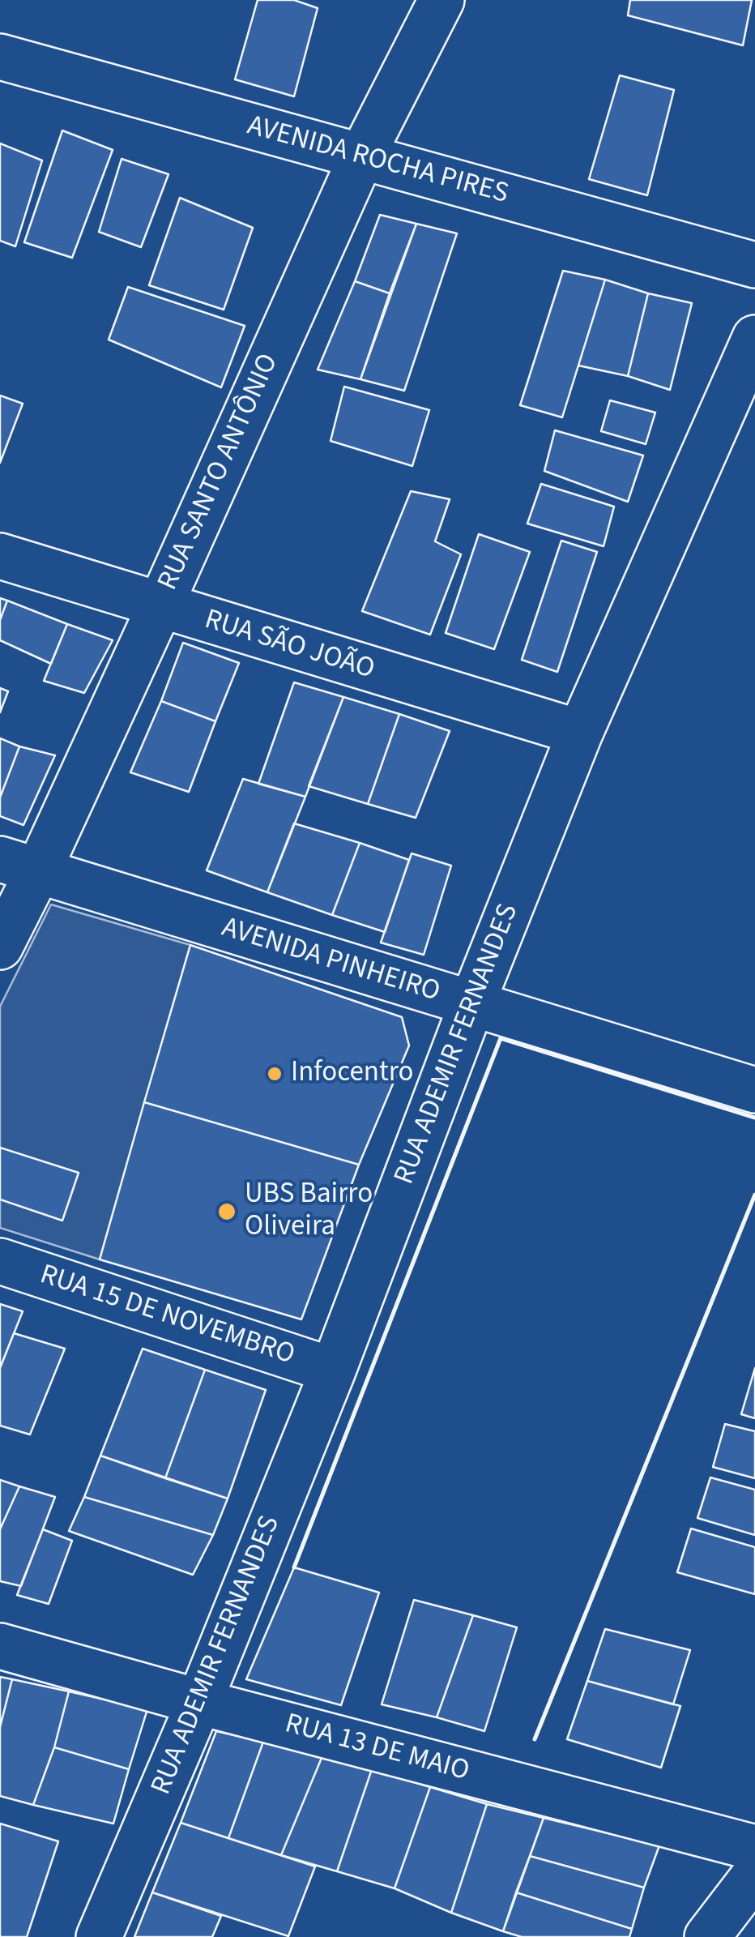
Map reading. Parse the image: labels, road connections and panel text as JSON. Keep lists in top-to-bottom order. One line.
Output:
{"streets":{"street":["AVENIDA ROCHA PIRES","RUA SANTO ANTÔNIO","RUA SÃO JOÃO","AVENIDA PINHEIRO","RUA ADEMIR FERNANDES","RUA 15 DE NOVEMBRO","RUA 13 DE MAIO"]},"crossings":[["AVENIDA ROCHA PIRES","RUA SANTO ANTÔNIO"],["RUA SANTO ANTÔNIO","RUA SÃO JOÃO"],["RUA SANTO ANTÔNIO","AVENIDA PINHEIRO"],["RUA SÃO JOÃO","RUA ADEMIR FERNANDES"],["AVENIDA PINHEIRO","RUA ADEMIR FERNANDES"],["RUA ADEMIR FERNANDES","RUA 15 DE NOVEMBRO"],["RUA ADEMIR FERNANDES","RUA 13 DE MAIO"]],"places":["Infocentro","UBS Bairro Oliveira"]}
